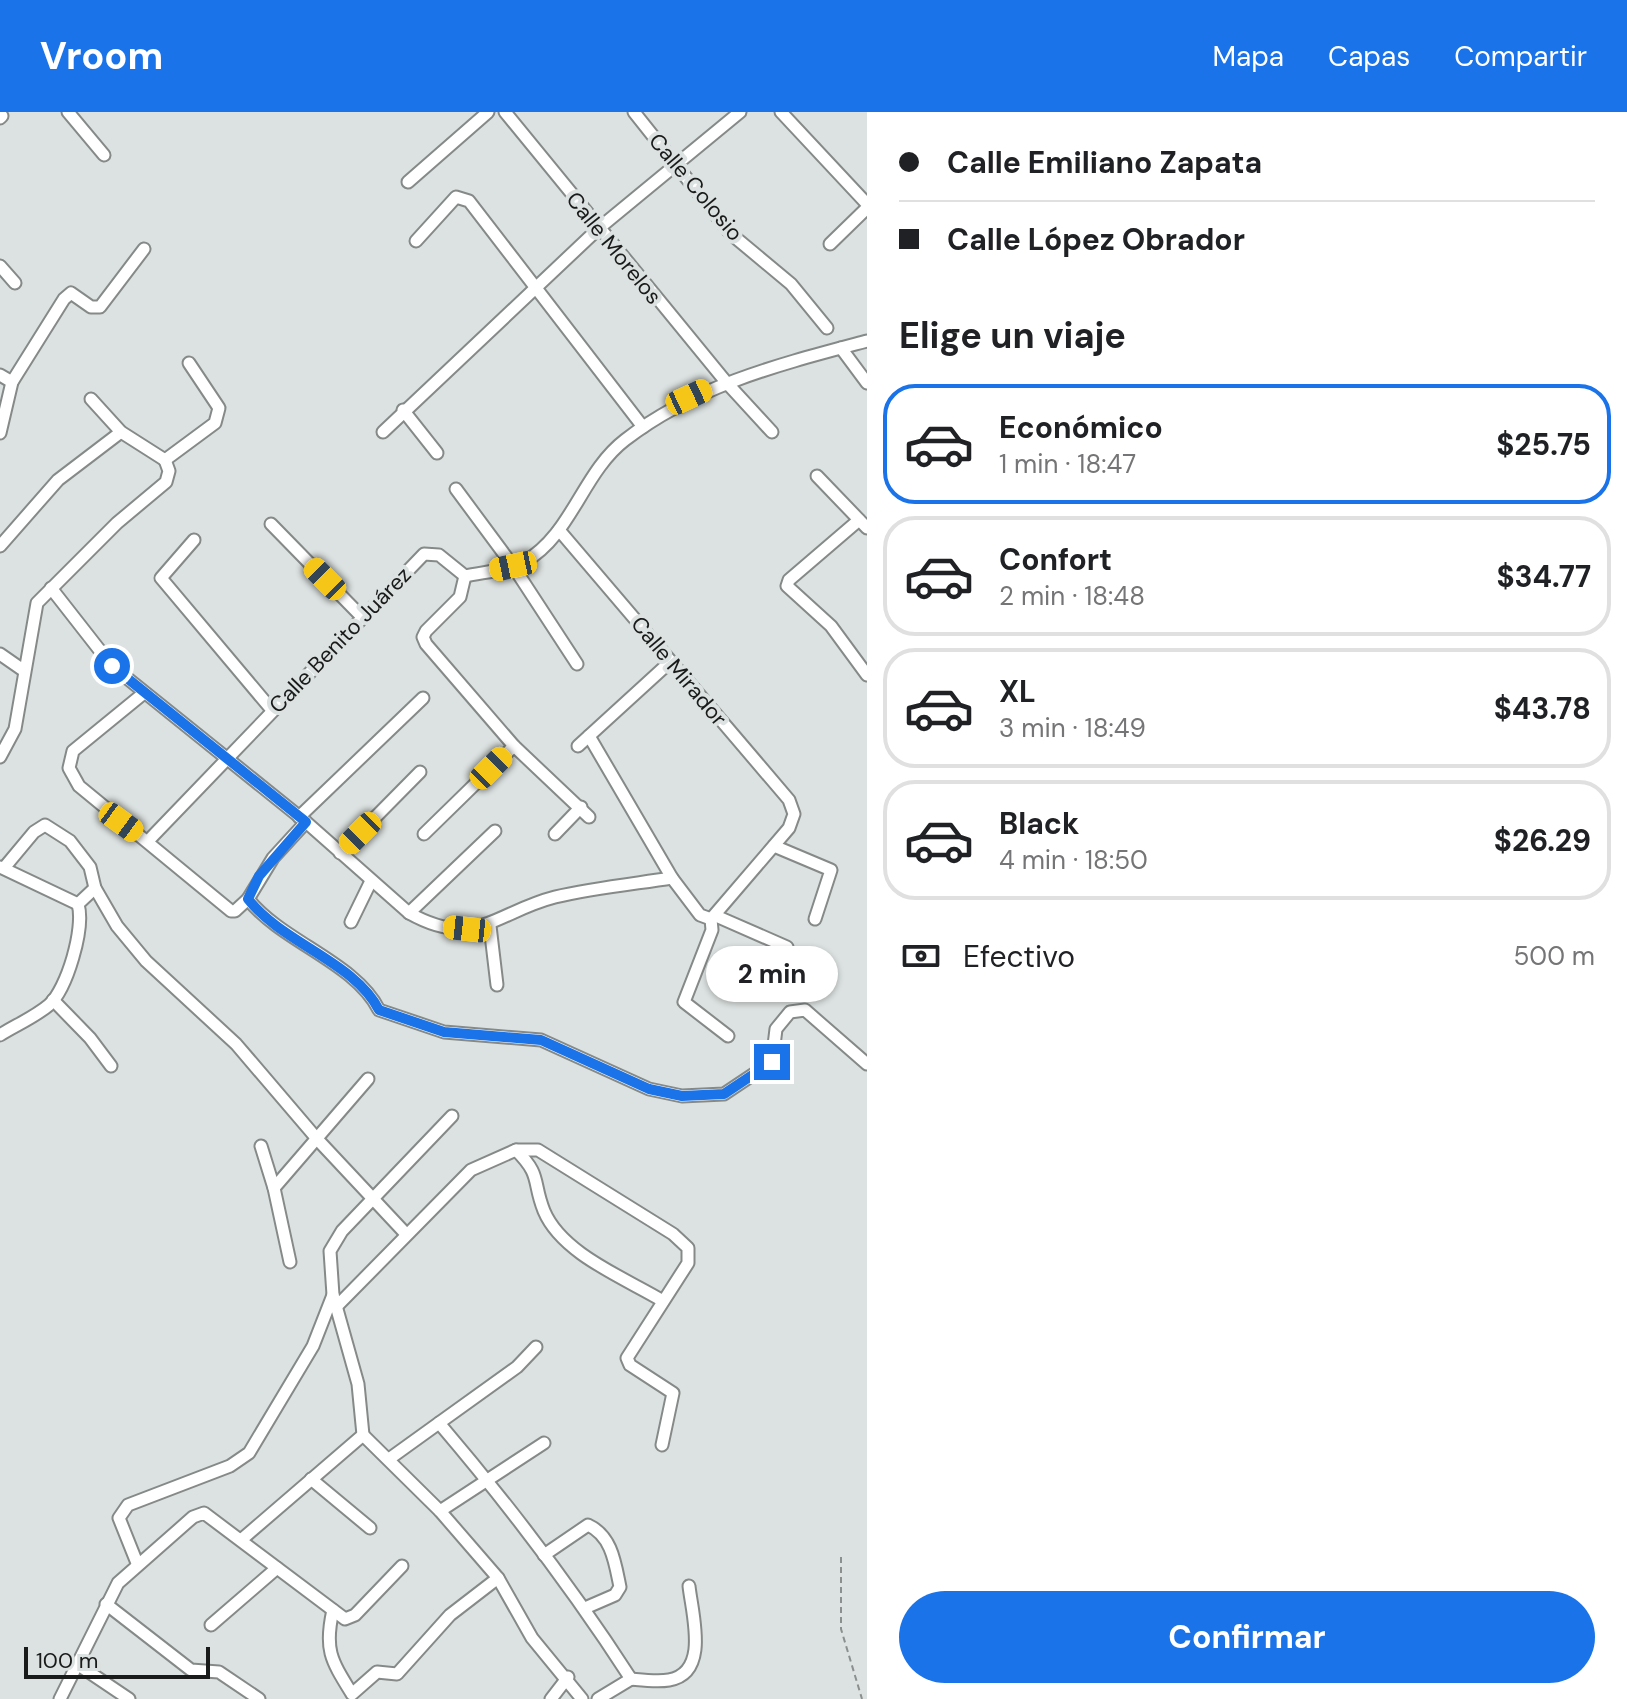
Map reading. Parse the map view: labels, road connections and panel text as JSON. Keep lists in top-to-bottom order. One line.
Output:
{"streets":{"street":["Calle Colosio","Calle Morelos","Calle Benito Juárez","Calle Mirador"]},"scale_bar":"100 m","page":{"header":"Vroom","nav":["Mapa","Capas","Compartir"],"banner":["Calle Emiliano Zapata","Calle López Obrador"],"heading":"Elige un viaje","list":[{"name":"Económico","note":"1 min · 18:47","value":"$25.75"},{"name":"Confort","note":"2 min · 18:48","value":"$34.77"},{"name":"XL","note":"3 min · 18:49","value":"$43.78"},{"name":"Black","note":"4 min · 18:50","value":"$26.29"}],"pay":["Efectivo","500 m"],"bubble":"2 min","buttons":"Confirmar","scale":"100 m"}}
